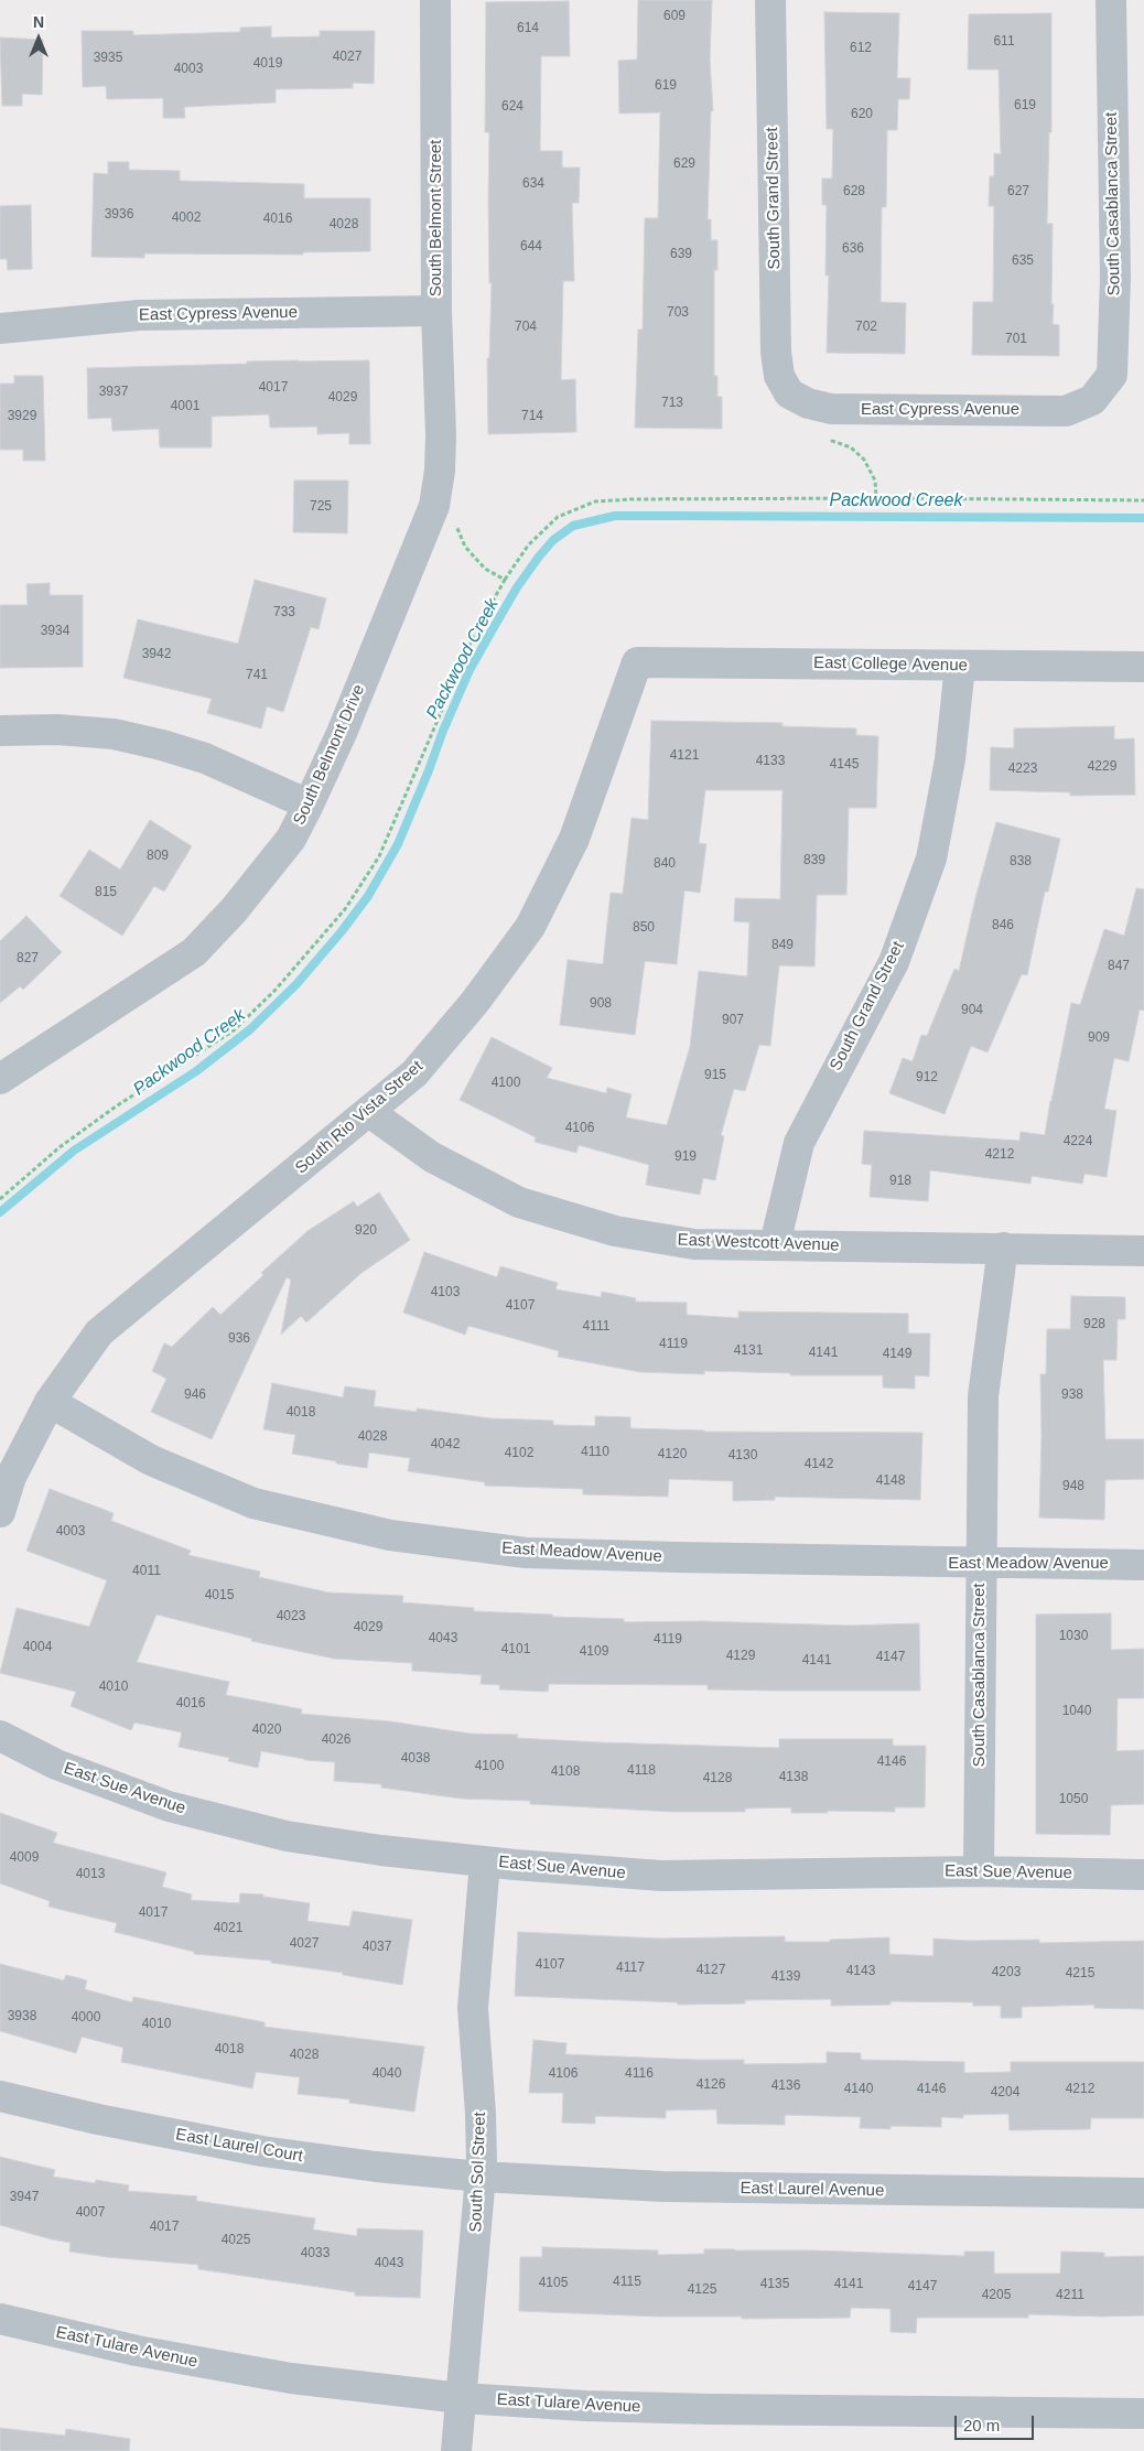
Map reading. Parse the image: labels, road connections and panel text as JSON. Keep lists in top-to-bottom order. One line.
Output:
{"streets":{"street":["South Grand Street","South Casablanca Street","South Belmont Street","East Cypress Avenue","East College Avenue","South Belmont Drive","South Rio Vista Street","East Westcott Avenue","East Meadow Avenue","East Sue Avenue","East Laurel Court","South Sol Street","East Laurel Avenue","East Tulare Avenue"]},"crossings":[["South Grand Street","East Cypress Avenue"],["South Grand Street","East College Avenue"],["South Grand Street","East Westcott Avenue"],["South Casablanca Street","East Cypress Avenue"],["South Casablanca Street","East Westcott Avenue"],["South Casablanca Street","East Meadow Avenue"],["South Casablanca Street","East Sue Avenue"],["South Belmont Street","East Cypress Avenue"],["South Belmont Street","South Belmont Drive"],["East College Avenue","South Rio Vista Street"],["South Rio Vista Street","East Westcott Avenue"],["South Rio Vista Street","East Meadow Avenue"],["East Sue Avenue","South Sol Street"],["East Laurel Court","South Sol Street"],["East Laurel Court","East Laurel Avenue"],["South Sol Street","East Laurel Avenue"],["South Sol Street","East Tulare Avenue"]],"water":["Packwood Creek"],"house_numbers":["609","614","611","612","4027","3935","4019","4003","619","619","624","620","629","634","628","627","3936","4002","4016","4028","644","636","639","635","703","704","702","701","4017","3937","4029","713","4001","3929","714","725","733","3934","3942","741","4121","4133","4145","4229","4223","809","839","838","840","815","846","850","849","827","847","908","904","907","909","915","912","4100","4106","4224","4212","919","918","920","4103","4107","928","4111","936","4119","4131","4141","4149","946","938","4018","4028","4042","4110","4102","4120","4130","4142","4148","948","4003","4011","4015","4023","4029","1030","4043","4119","4004","4101","4109","4129","4147","4141","4010","4016","1040","4020","4026","4038","4146","4100","4118","4108","4138","4128","1050","4009","4013","4017","4021","4027","4037","4107","4117","4127","4143","4203","4215","4139","3938","4000","4010","4018","4028","4040","4106","4116","4126","4136","4140","4146","4212","4204","3947","4007","4017","4025","4033","4043","4115","4105","4135","4141","4147","4125","4205","4211"],"scale_bar":"20 m","north":"top"}
